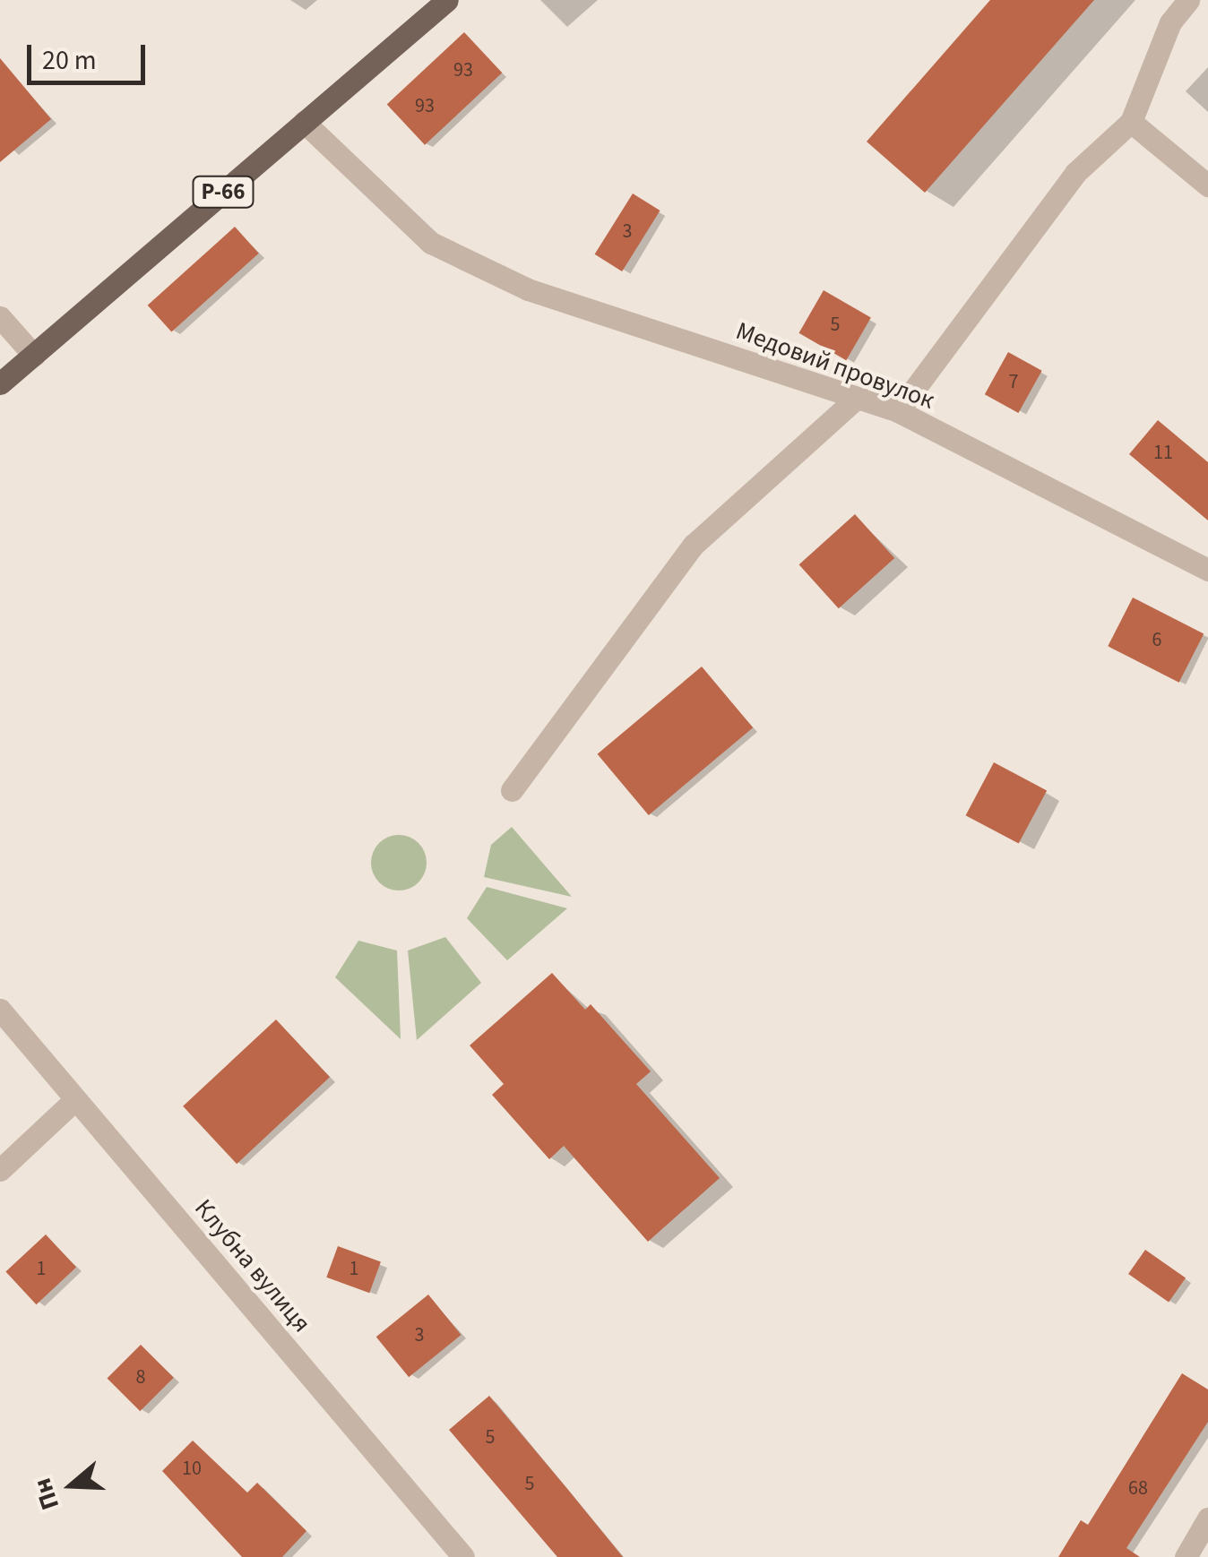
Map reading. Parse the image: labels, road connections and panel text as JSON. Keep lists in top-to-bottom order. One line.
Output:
{"streets":{"main road":["Р-66"],"street":["Медовий провулок","Клубна вулиця"]},"crossings":[["Р-66","Медовий провулок"]],"house_numbers":["93","93","3","5","7","11","6","1","1","3","8","5","10","5","68"],"scale_bar":"20 m","north":"left"}
